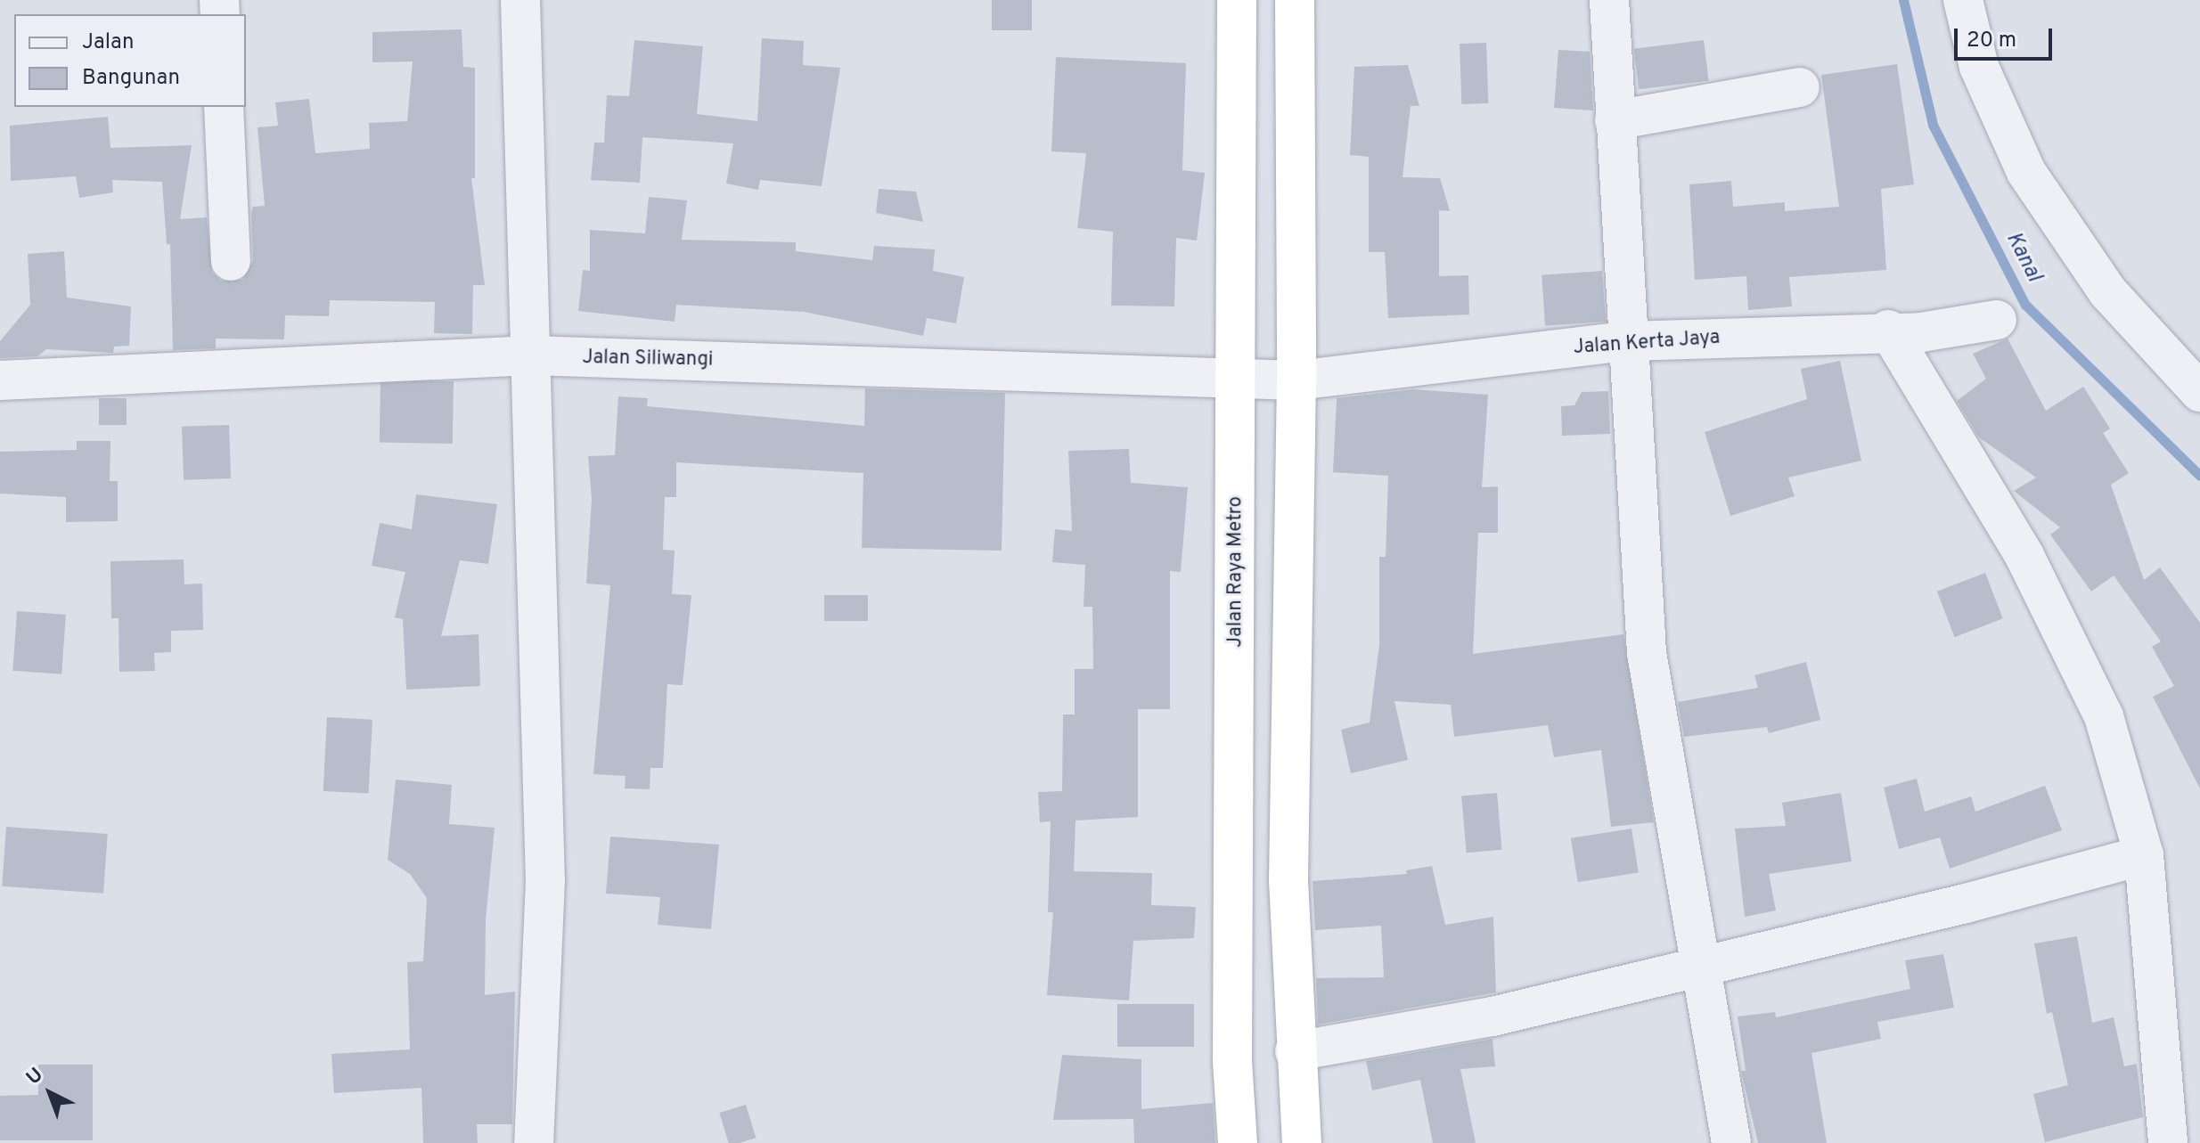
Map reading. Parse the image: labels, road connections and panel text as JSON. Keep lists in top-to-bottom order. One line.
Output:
{"streets":{"highway":["Jalan Raya Metro"],"street":["Jalan Kerta Jaya","Jalan Siliwangi"]},"crossings":[["Jalan Kerta Jaya","Jalan Siliwangi"],["Jalan Siliwangi","Jalan Raya Metro"]],"water":["Kanal"],"legend":["Jalan","Bangunan"],"scale_bar":"20 m","north":"top left"}
